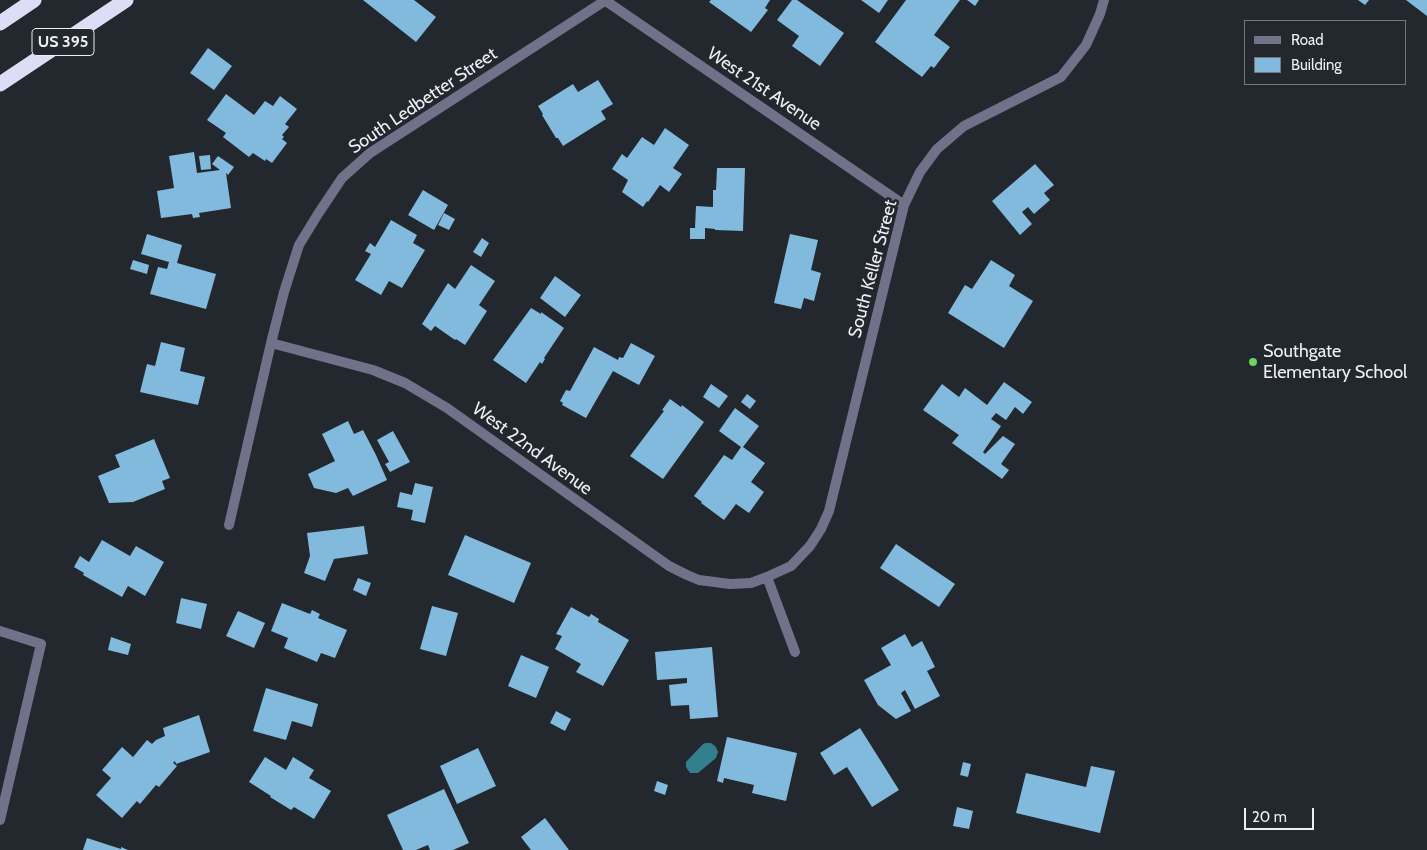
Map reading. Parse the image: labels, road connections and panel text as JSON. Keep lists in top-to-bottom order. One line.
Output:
{"streets":{"highway":["US 395"],"street":["West 21st Avenue","South Ledbetter Street","South Keller Street","West 22nd Avenue"]},"crossings":[["West 21st Avenue","South Ledbetter Street"],["West 21st Avenue","South Keller Street"],["South Ledbetter Street","West 22nd Avenue"],["South Keller Street","West 22nd Avenue"]],"places":["Southgate Elementary School"],"legend":["Road","Building"],"scale_bar":"20 m"}
